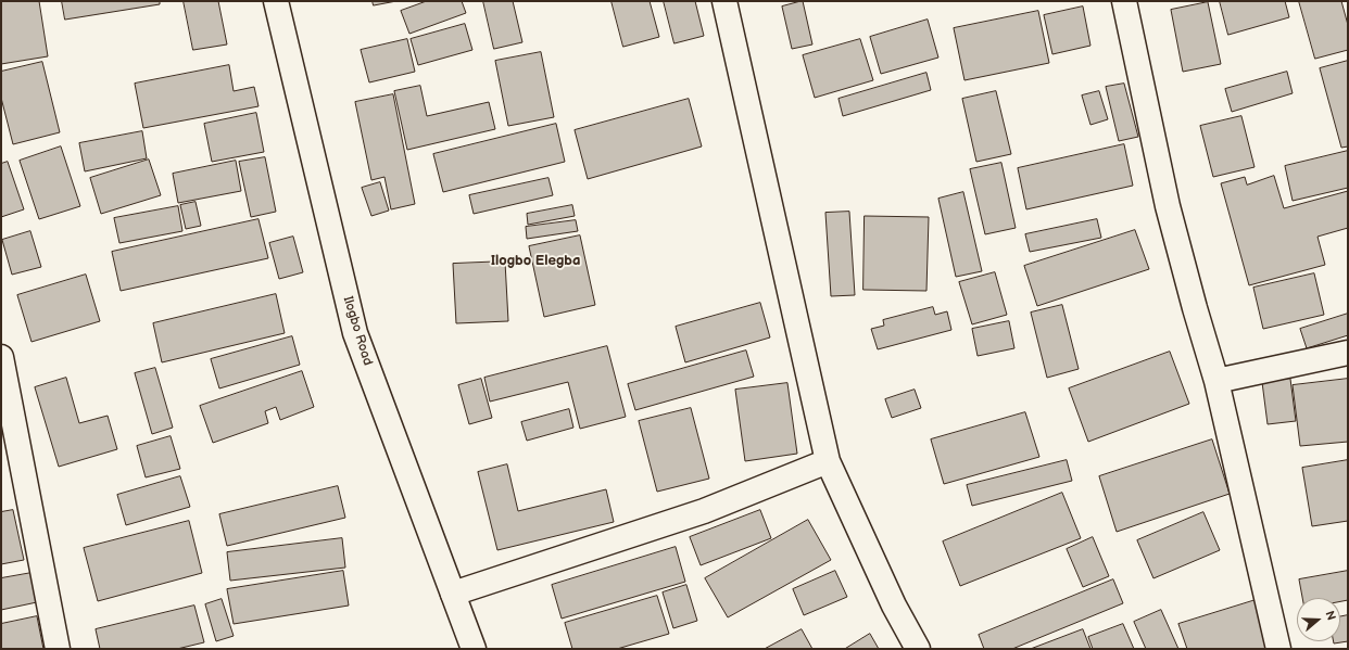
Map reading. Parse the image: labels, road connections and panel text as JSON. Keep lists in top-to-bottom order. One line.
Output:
{"streets":{"street":["Ilogbo Road"]},"districts":["Ilogbo Elegba"],"north":"right"}
